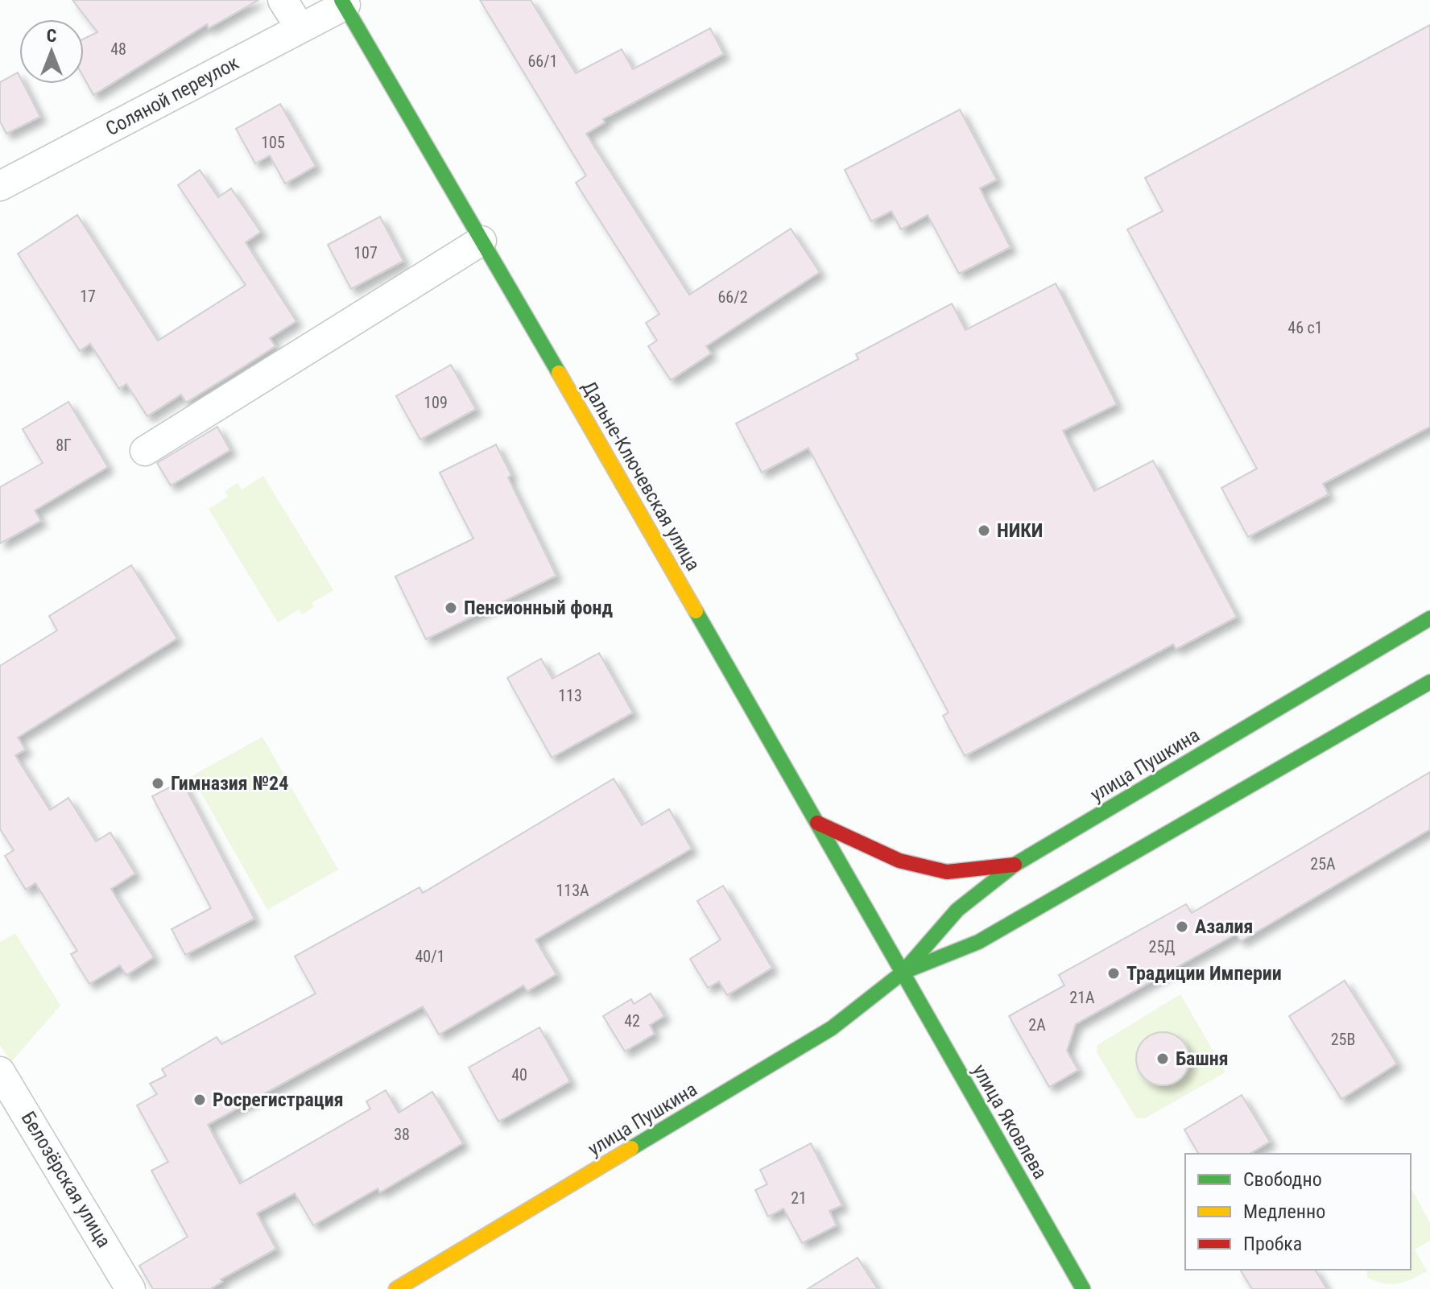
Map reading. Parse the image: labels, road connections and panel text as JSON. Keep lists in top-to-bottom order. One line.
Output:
{"streets":{"main road":["Дальне-Ключевская улица","улица Пушкина","улица Яковлева"],"street":["Соляной переулок","Белозёрская улица"]},"crossings":[["Соляной переулок","Дальне-Ключевская улица"],["Дальне-Ключевская улица","улица Пушкина"],["Дальне-Ключевская улица","улица Яковлева"],["улица Пушкина","улица Яковлева"]],"places":["НИКИ","Пенсионный фонд","Гимназия №24","Азалия","Традиции Империи","Башня","Росрегистрация"],"house_numbers":["48","66/1","105","107","17","66/2","46 с1","109","8Г","113","25А","113А","25Д","40/1","21А","42","2А","25В","40","38","21"],"legend":["Свободно","Медленно","Пробка"],"north":"top"}
